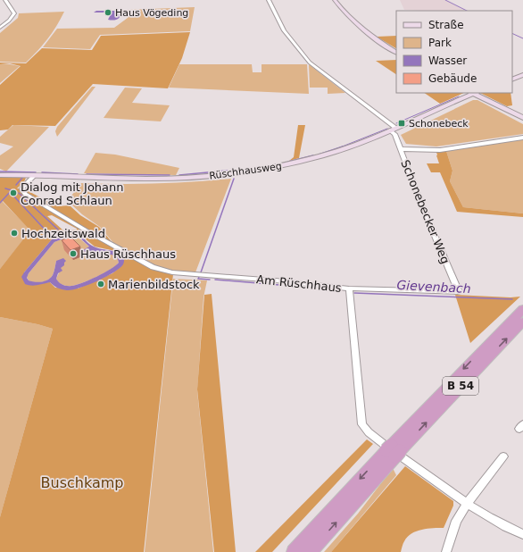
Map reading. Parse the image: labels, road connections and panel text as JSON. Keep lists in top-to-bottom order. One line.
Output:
{"streets":{"highway":["B 54"],"main road":["Rüschhausweg"],"street":["Schonebecker Weg","Am Rüschhaus"]},"crossings":[["Rüschhausweg","Schonebecker Weg"],["Rüschhausweg","Am Rüschhaus"],["Schonebecker Weg","Am Rüschhaus"]],"water":["Gievenbach"],"parks":["Buschkamp"],"places":{"other":["Haus Vögeding","Dialog mit Johann Conrad Schlaun","Hochzeitswald","Haus Rüschhaus","Marienbildstock"],"transit":["Schonebeck"]},"legend":["Straße","Park","Wasser","Gebäude"]}
